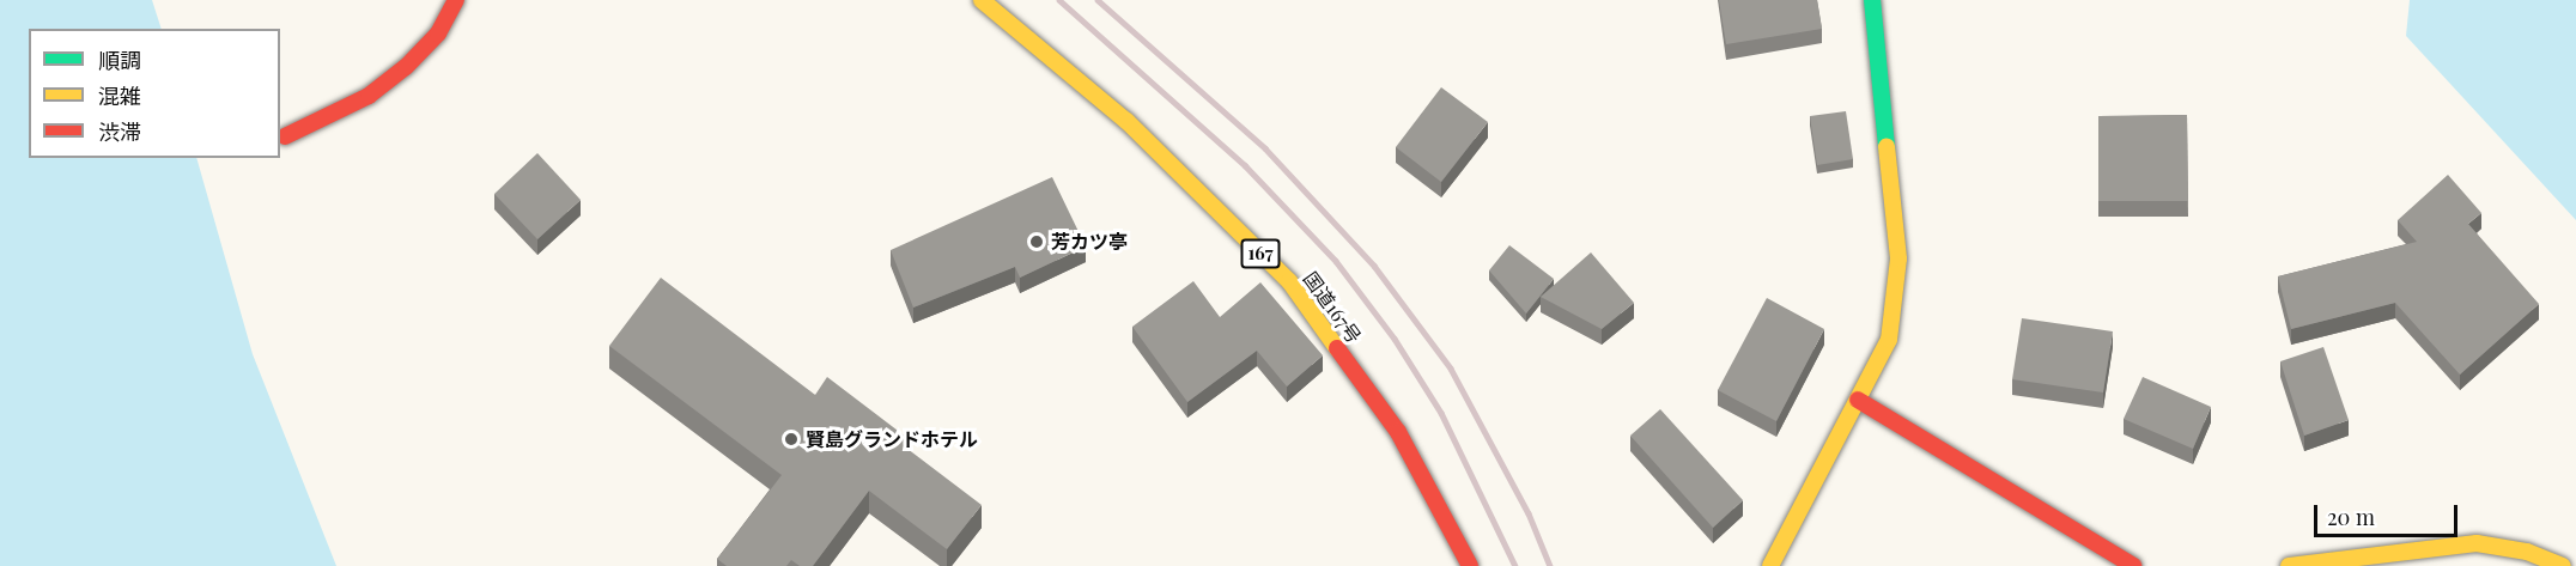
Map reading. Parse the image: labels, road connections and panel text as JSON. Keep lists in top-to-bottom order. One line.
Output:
{"streets":{"main road":["167","国道167号"]},"places":["芳カツ亭","賢島グランドホテル"],"legend":["順調","混雑","渋滞"],"scale_bar":"20 m"}
